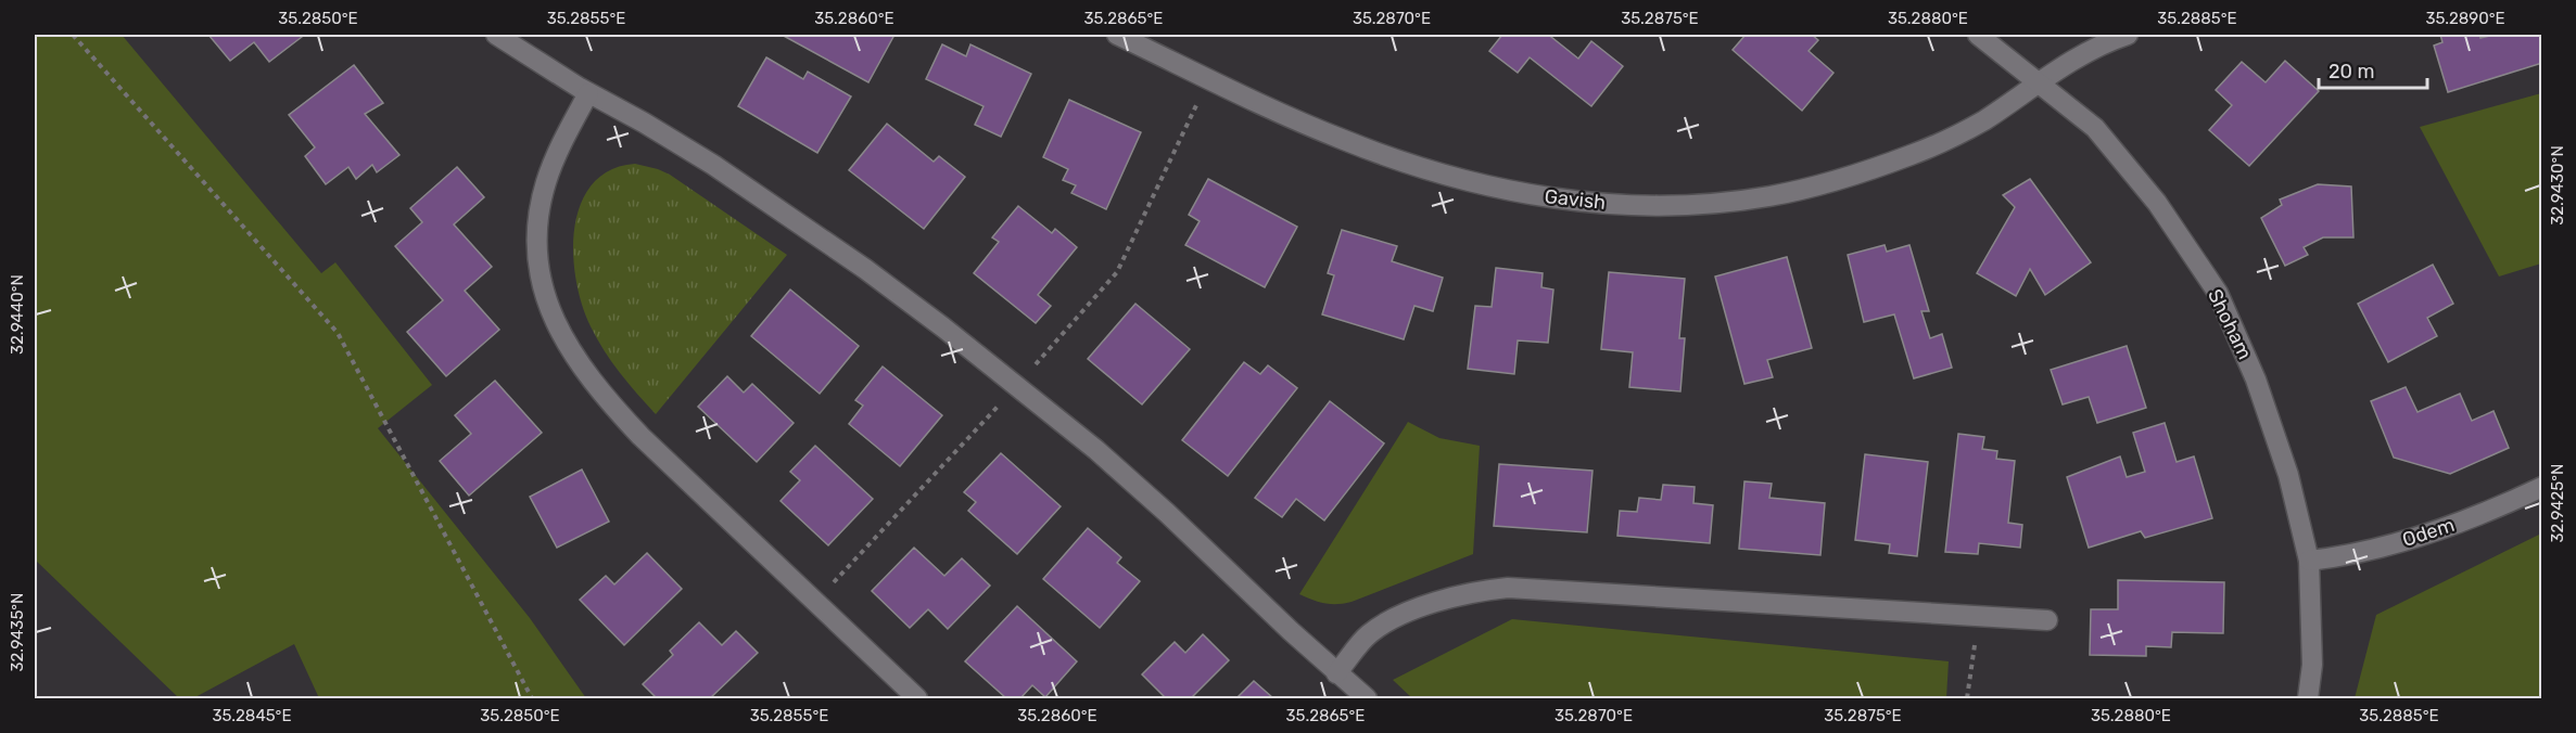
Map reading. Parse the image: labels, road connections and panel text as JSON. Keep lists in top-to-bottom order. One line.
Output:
{"streets":{"street":["Gavish","Shoham","Odem"]},"crossings":[["Gavish","Shoham"],["Shoham","Odem"]],"scale_bar":"20 m","coordinates":["35.2850°E","35.2855°E","35.2860°E","35.2865°E","35.2870°E","35.2875°E","35.2880°E","35.2885°E","35.2890°E","32.9430°N","32.9440°N","32.9425°N","32.9435°N","35.2845°E"]}
